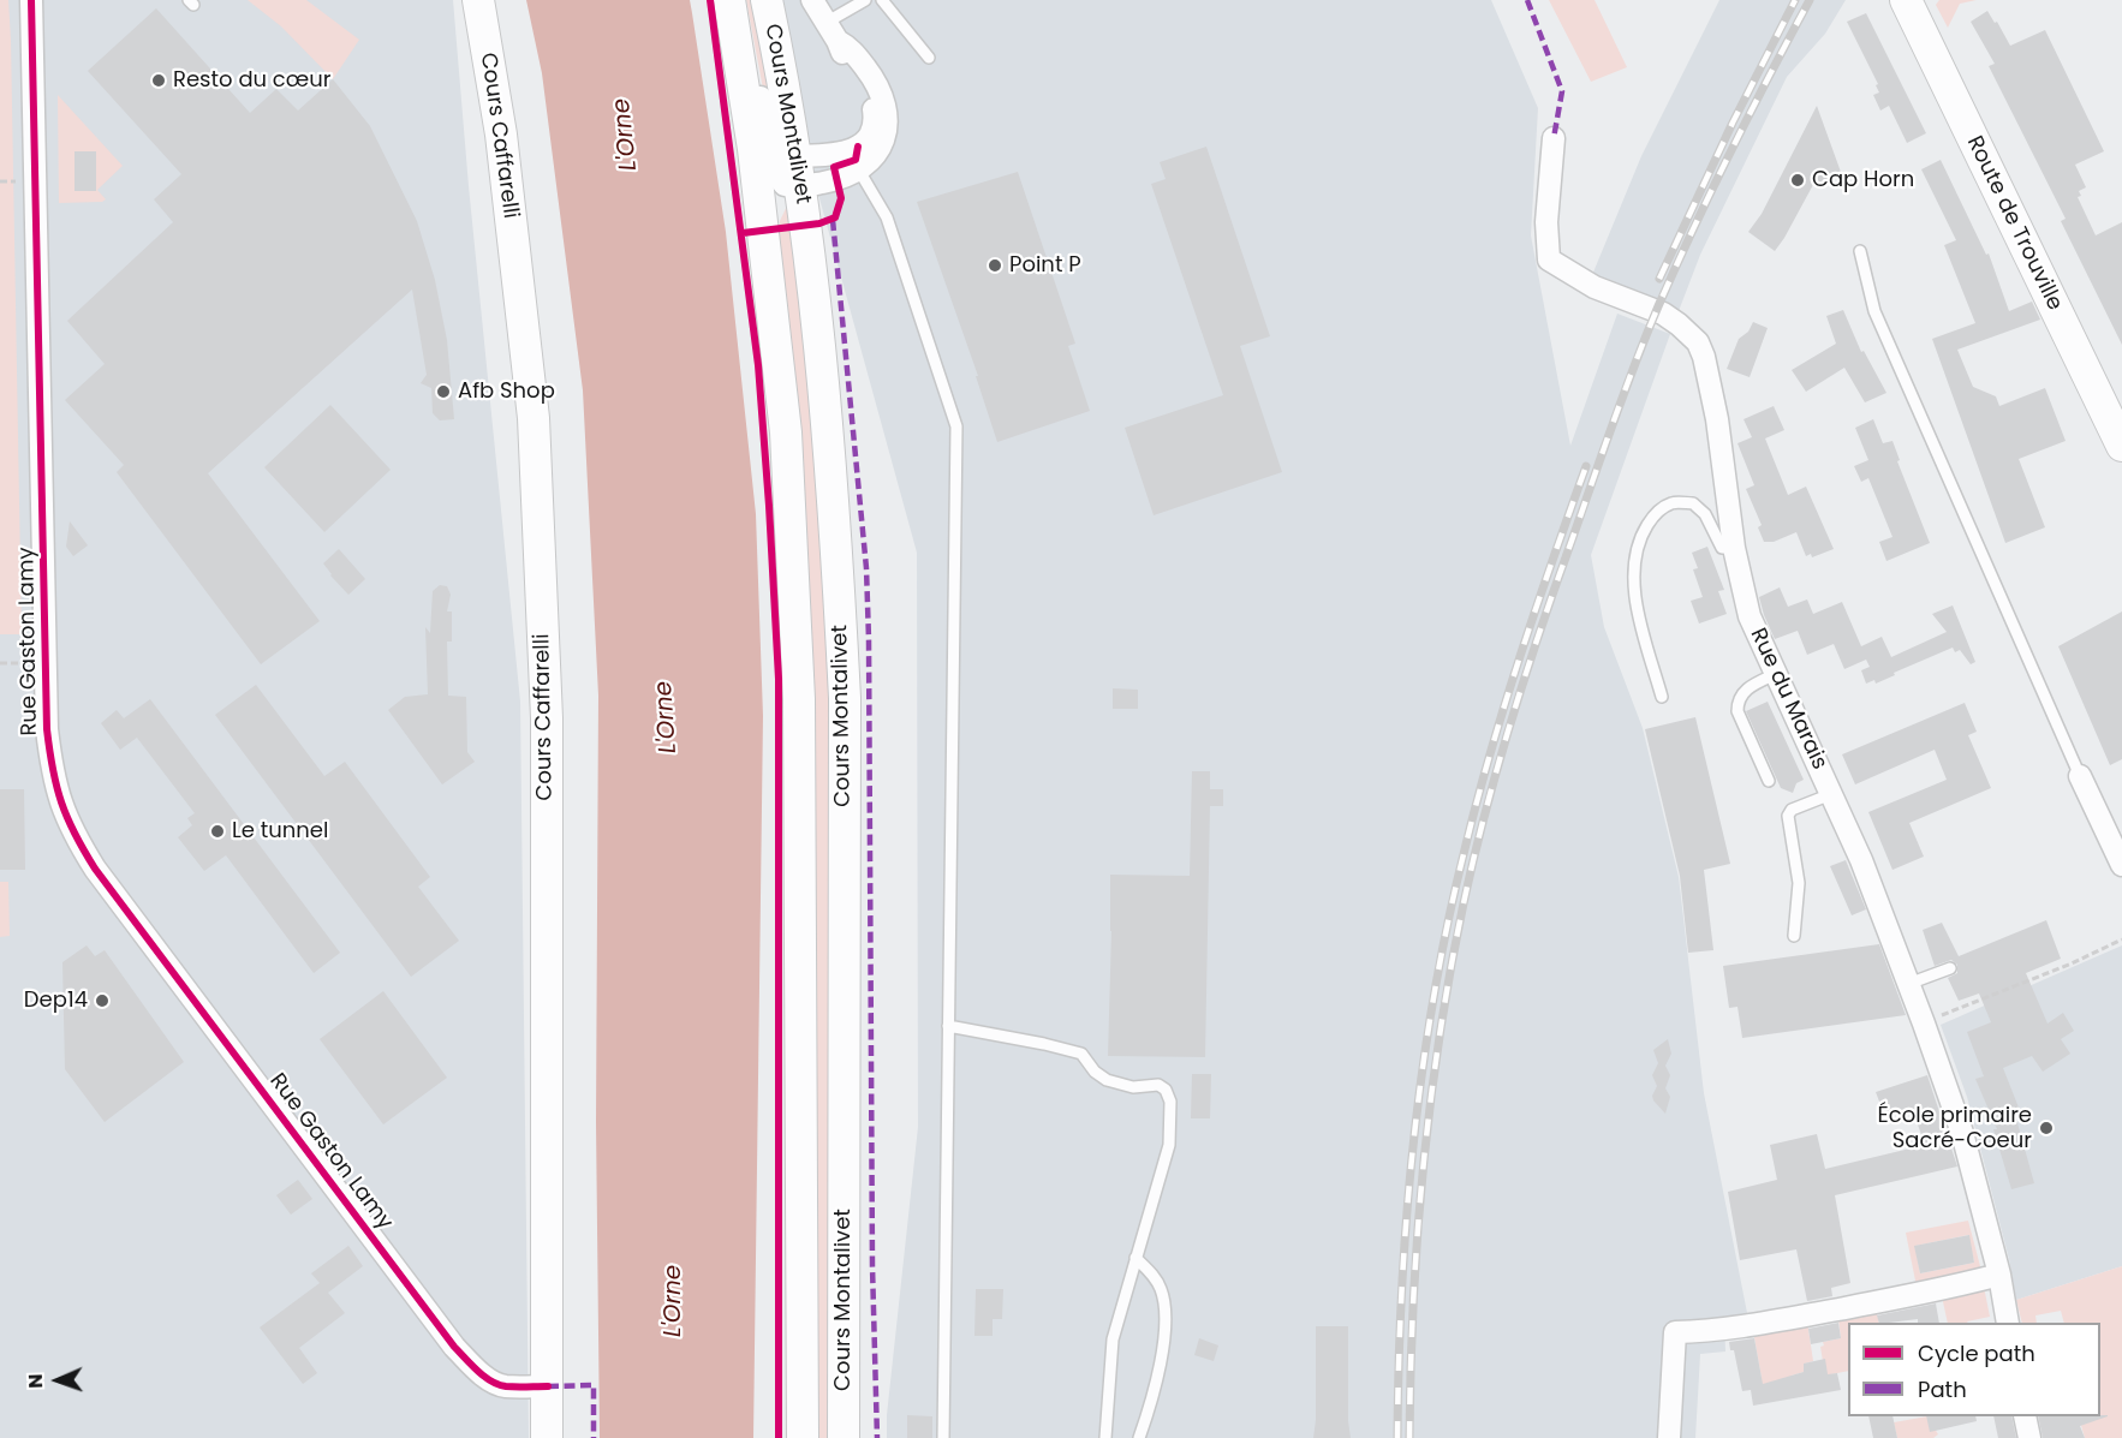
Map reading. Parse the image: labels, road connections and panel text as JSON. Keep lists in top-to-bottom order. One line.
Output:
{"streets":{"main road":["Cours Montalivet","Cours Caffarelli","Route de Trouville"],"street":["Rue Gaston Lamy","Rue du Marais"]},"crossings":[["Cours Caffarelli","Rue Gaston Lamy"]],"water":["L'Orne"],"places":["Resto du cœur","Cap Horn","Point P","Afb Shop","Le tunnel","Dep14","École primaire Sacré-Coeur"],"legend":["Cycle path","Path"],"north":"left"}
